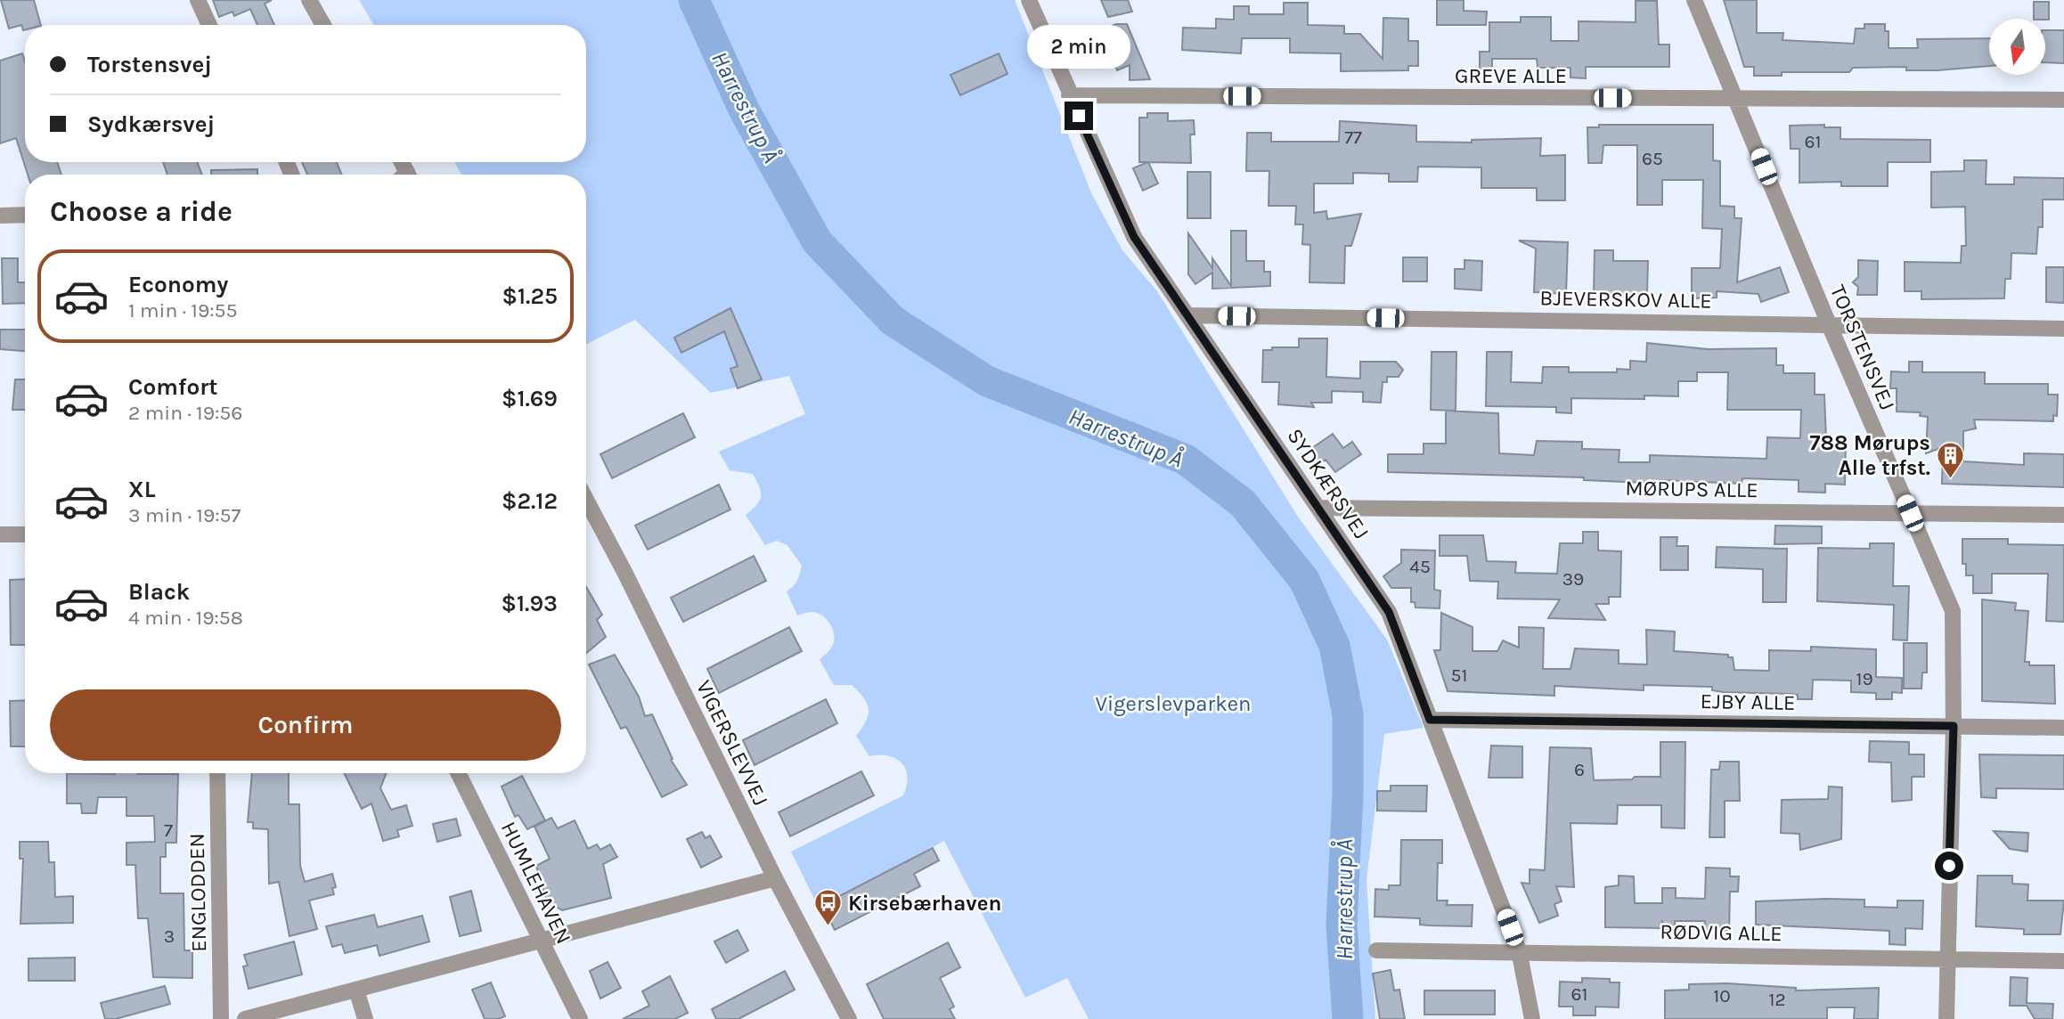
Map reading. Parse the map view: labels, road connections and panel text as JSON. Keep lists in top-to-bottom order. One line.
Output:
{"streets":{"street":["GREVE ALLE","BJEVERSKOV ALLE","TORSTENSVEJ","SYDKÆRSVEJ","MØRUPS ALLE","EJBY ALLE","VIGERSLEVVEJ","HUMLEHAVEN","ENGLODDEN","RØDVIG ALLE"]},"crossings":[["GREVE ALLE","TORSTENSVEJ"],["GREVE ALLE","SYDKÆRSVEJ"],["BJEVERSKOV ALLE","TORSTENSVEJ"],["BJEVERSKOV ALLE","SYDKÆRSVEJ"],["TORSTENSVEJ","MØRUPS ALLE"],["TORSTENSVEJ","EJBY ALLE"],["TORSTENSVEJ","RØDVIG ALLE"],["SYDKÆRSVEJ","MØRUPS ALLE"],["SYDKÆRSVEJ","EJBY ALLE"],["SYDKÆRSVEJ","RØDVIG ALLE"]],"water":["Harrestrup Å"],"parks":["Vigerslevparken"],"places":{"building":["788 Mørups Alle trfst."],"bus stop":["Kirsebærhaven"]},"house_numbers":["77","61","65","45","39","51","19","6","7","3","61","10","12"],"north":"bottom","page":{"bubble":"2 min","banner":["Torstensvej","Sydkærsvej"],"heading":"Choose a ride","list":[{"name":"Economy","note":"1 min · 19:55","value":"$1.25"},{"name":"Comfort","note":"2 min · 19:56","value":"$1.69"},{"name":"XL","note":"3 min · 19:57","value":"$2.12"},{"name":"Black","note":"4 min · 19:58","value":"$1.93"}],"buttons":"Confirm"}}
